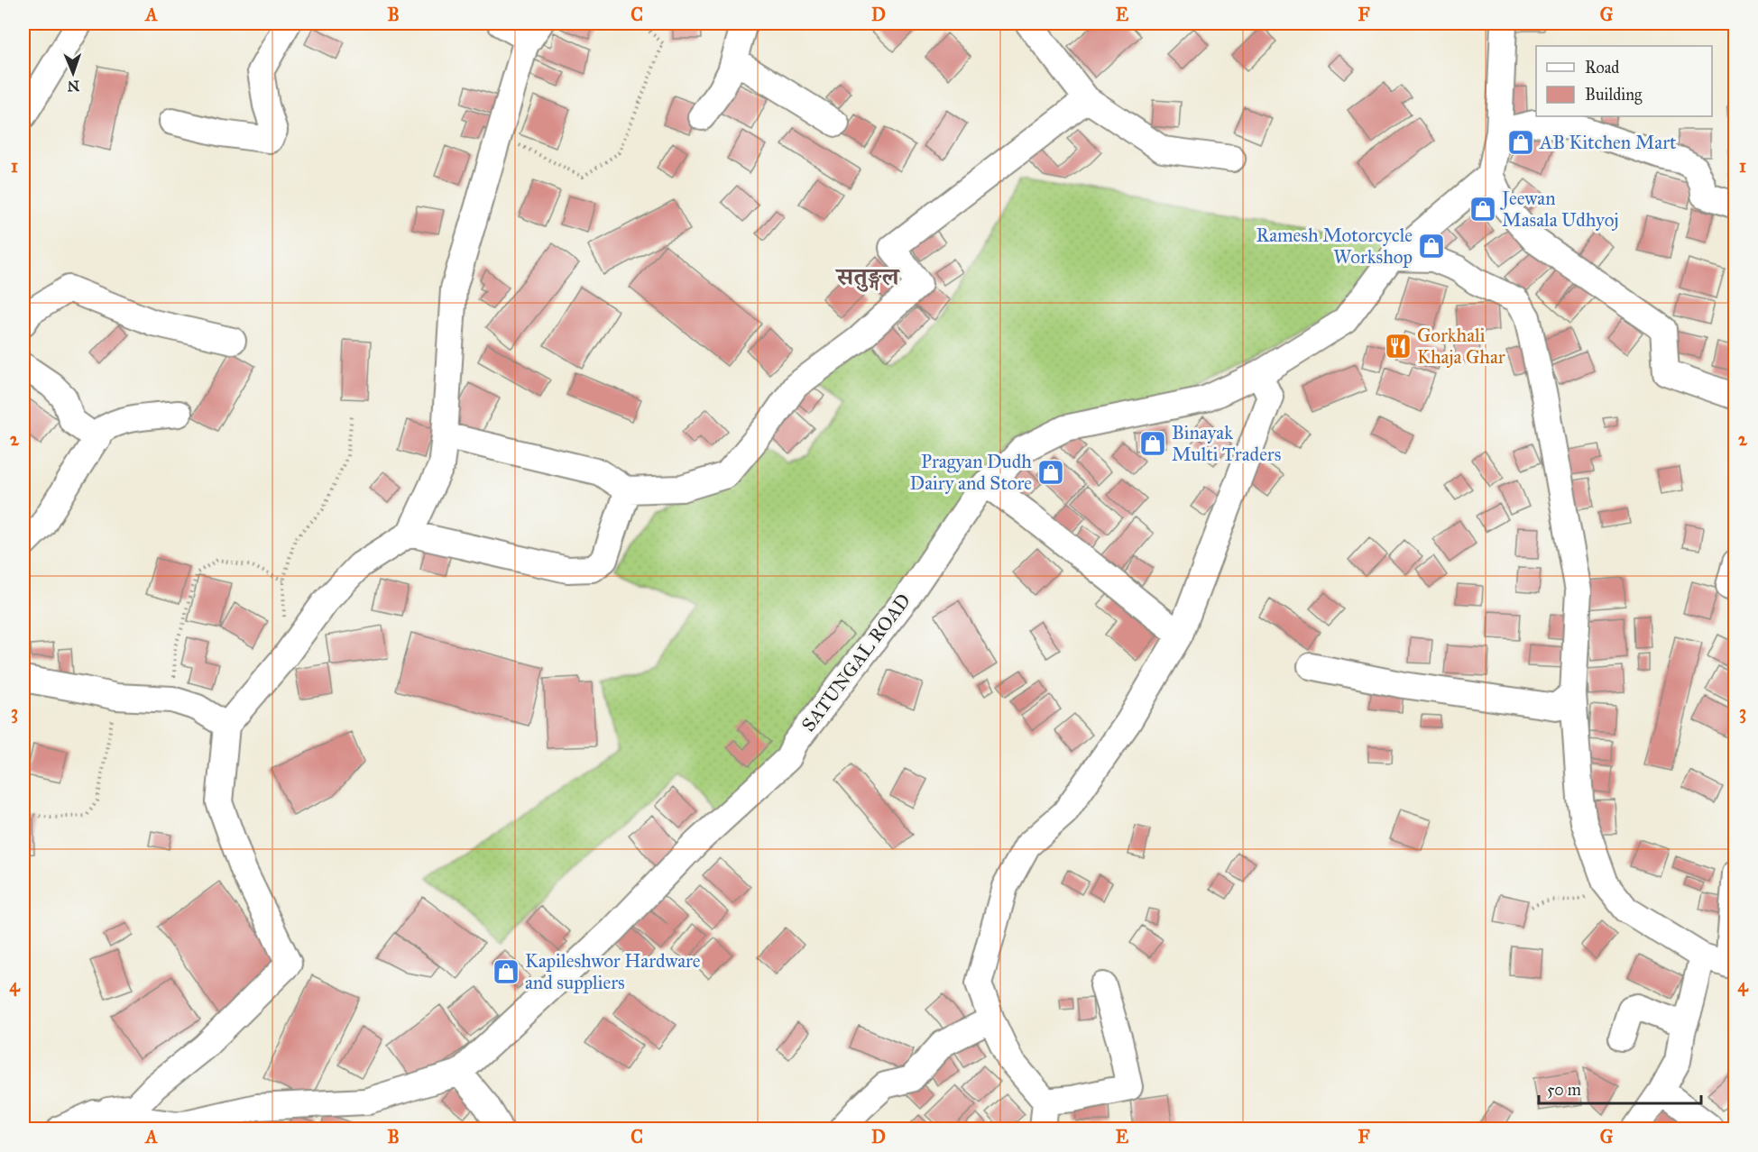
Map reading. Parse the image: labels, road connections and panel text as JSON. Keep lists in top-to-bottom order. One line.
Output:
{"streets":{"street":["SATUNGAL ROAD"]},"districts":["सतुङ्गल"],"places":{"shop":["AB Kitchen Mart","Jeewan Masala Udhyoj","Ramesh Motorcycle Workshop","Binayak Multi Traders","Pragyan Dudh Dairy and Store","Kapileshwor Hardware and suppliers"],"restaurant":["Gorkhali Khaja Ghar"]},"legend":["Road","Building"],"scale_bar":"50 m","north":"bottom","grid":{"columns":["A","B","C","D","E","F","G"],"rows":["1","2","3","4"]}}
